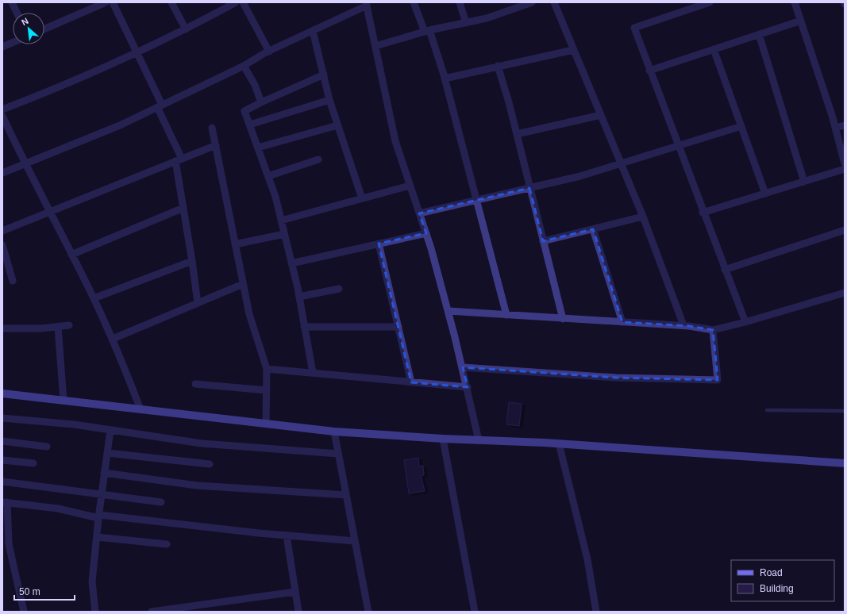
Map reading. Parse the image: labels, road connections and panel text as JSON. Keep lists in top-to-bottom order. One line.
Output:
{"legend":["Road","Building"],"scale_bar":"50 m","north":"top left"}
